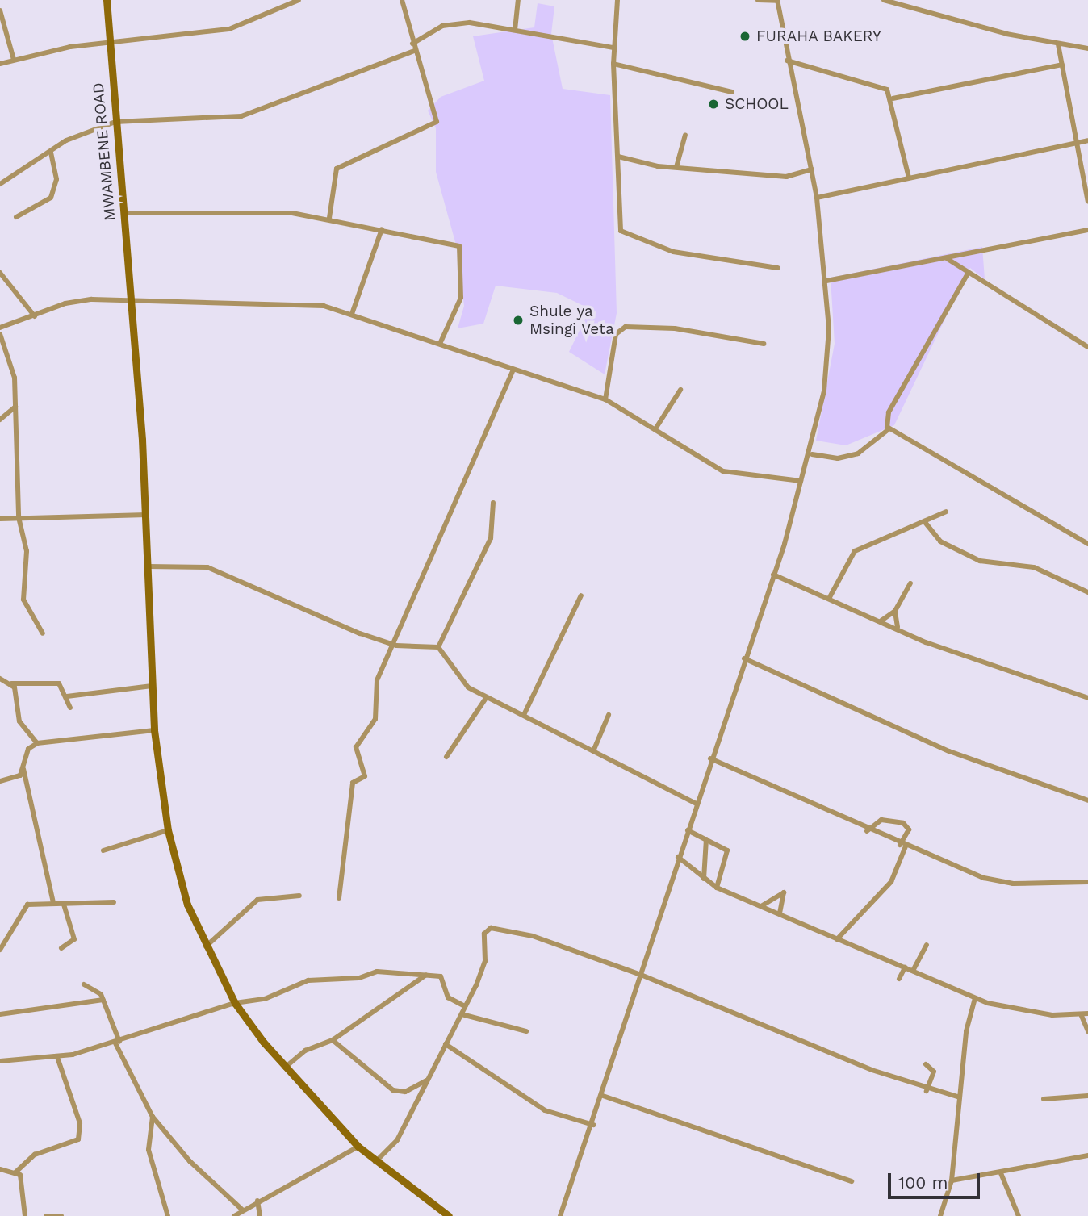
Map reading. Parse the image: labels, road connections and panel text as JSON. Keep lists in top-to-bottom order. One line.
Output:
{"streets":{"street":["MWAMBENE ROAD"]},"places":["FURAHA BAKERY","SCHOOL","Shule ya Msingi Veta"],"scale_bar":"100 m"}
